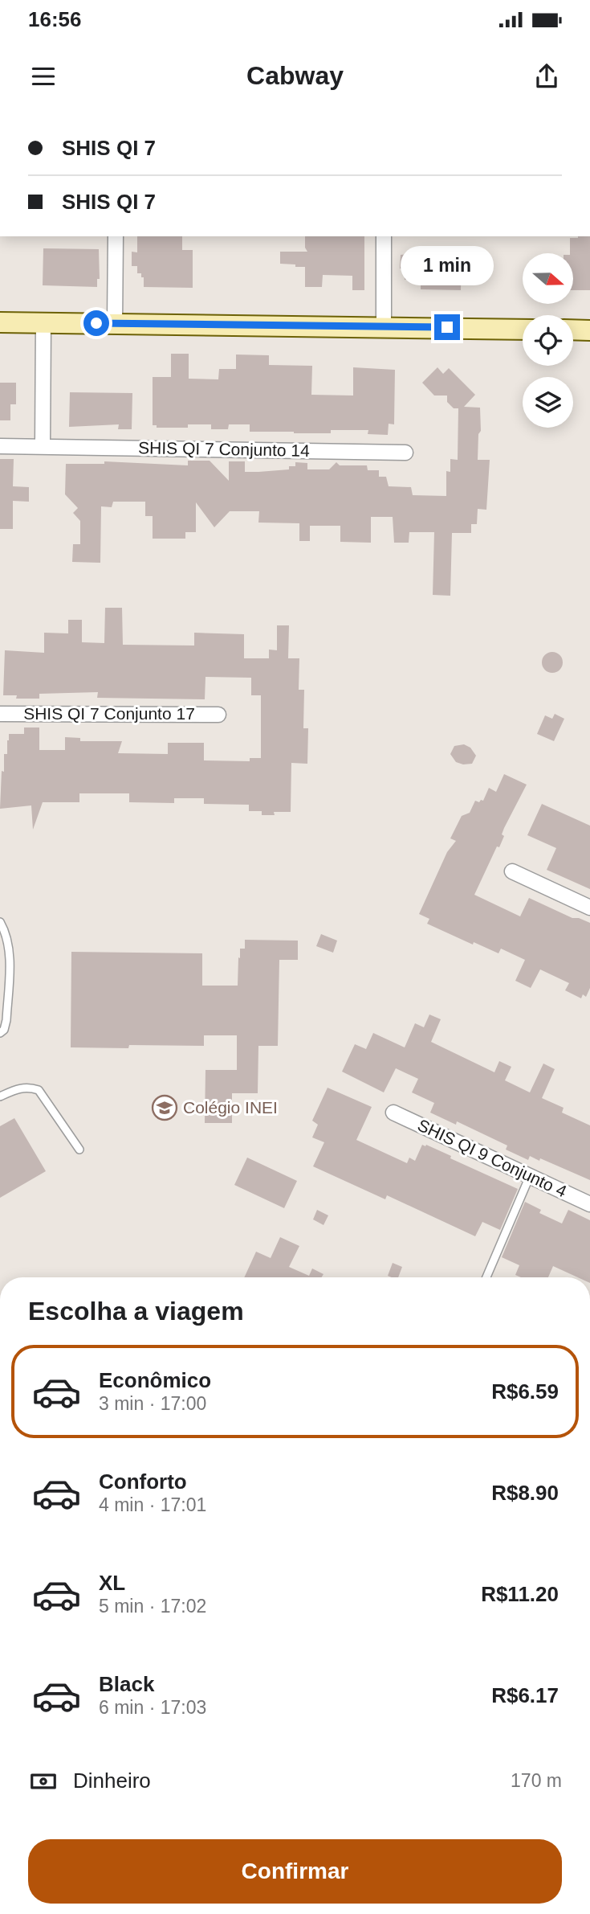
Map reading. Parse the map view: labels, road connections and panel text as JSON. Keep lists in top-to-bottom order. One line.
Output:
{"streets":{"street":["SHIS QI 7 Conjunto 14","SHIS QI 7 Conjunto 17","SHIS QI 9 Conjunto 4"]},"places":{"school or university":["Colégio INEI"]},"north":"right","page":{"status":"16:56","header":"Cabway","banner":["SHIS QI 7","SHIS QI 7"],"bubble":"1 min","heading":"Escolha a viagem","list":[{"name":"Econômico","note":"3 min · 17:00","value":"R$6.59"},{"name":"Conforto","note":"4 min · 17:01","value":"R$8.90"},{"name":"XL","note":"5 min · 17:02","value":"R$11.20"},{"name":"Black","note":"6 min · 17:03","value":"R$6.17"}],"pay":["Dinheiro","170 m"],"buttons":"Confirmar"}}
